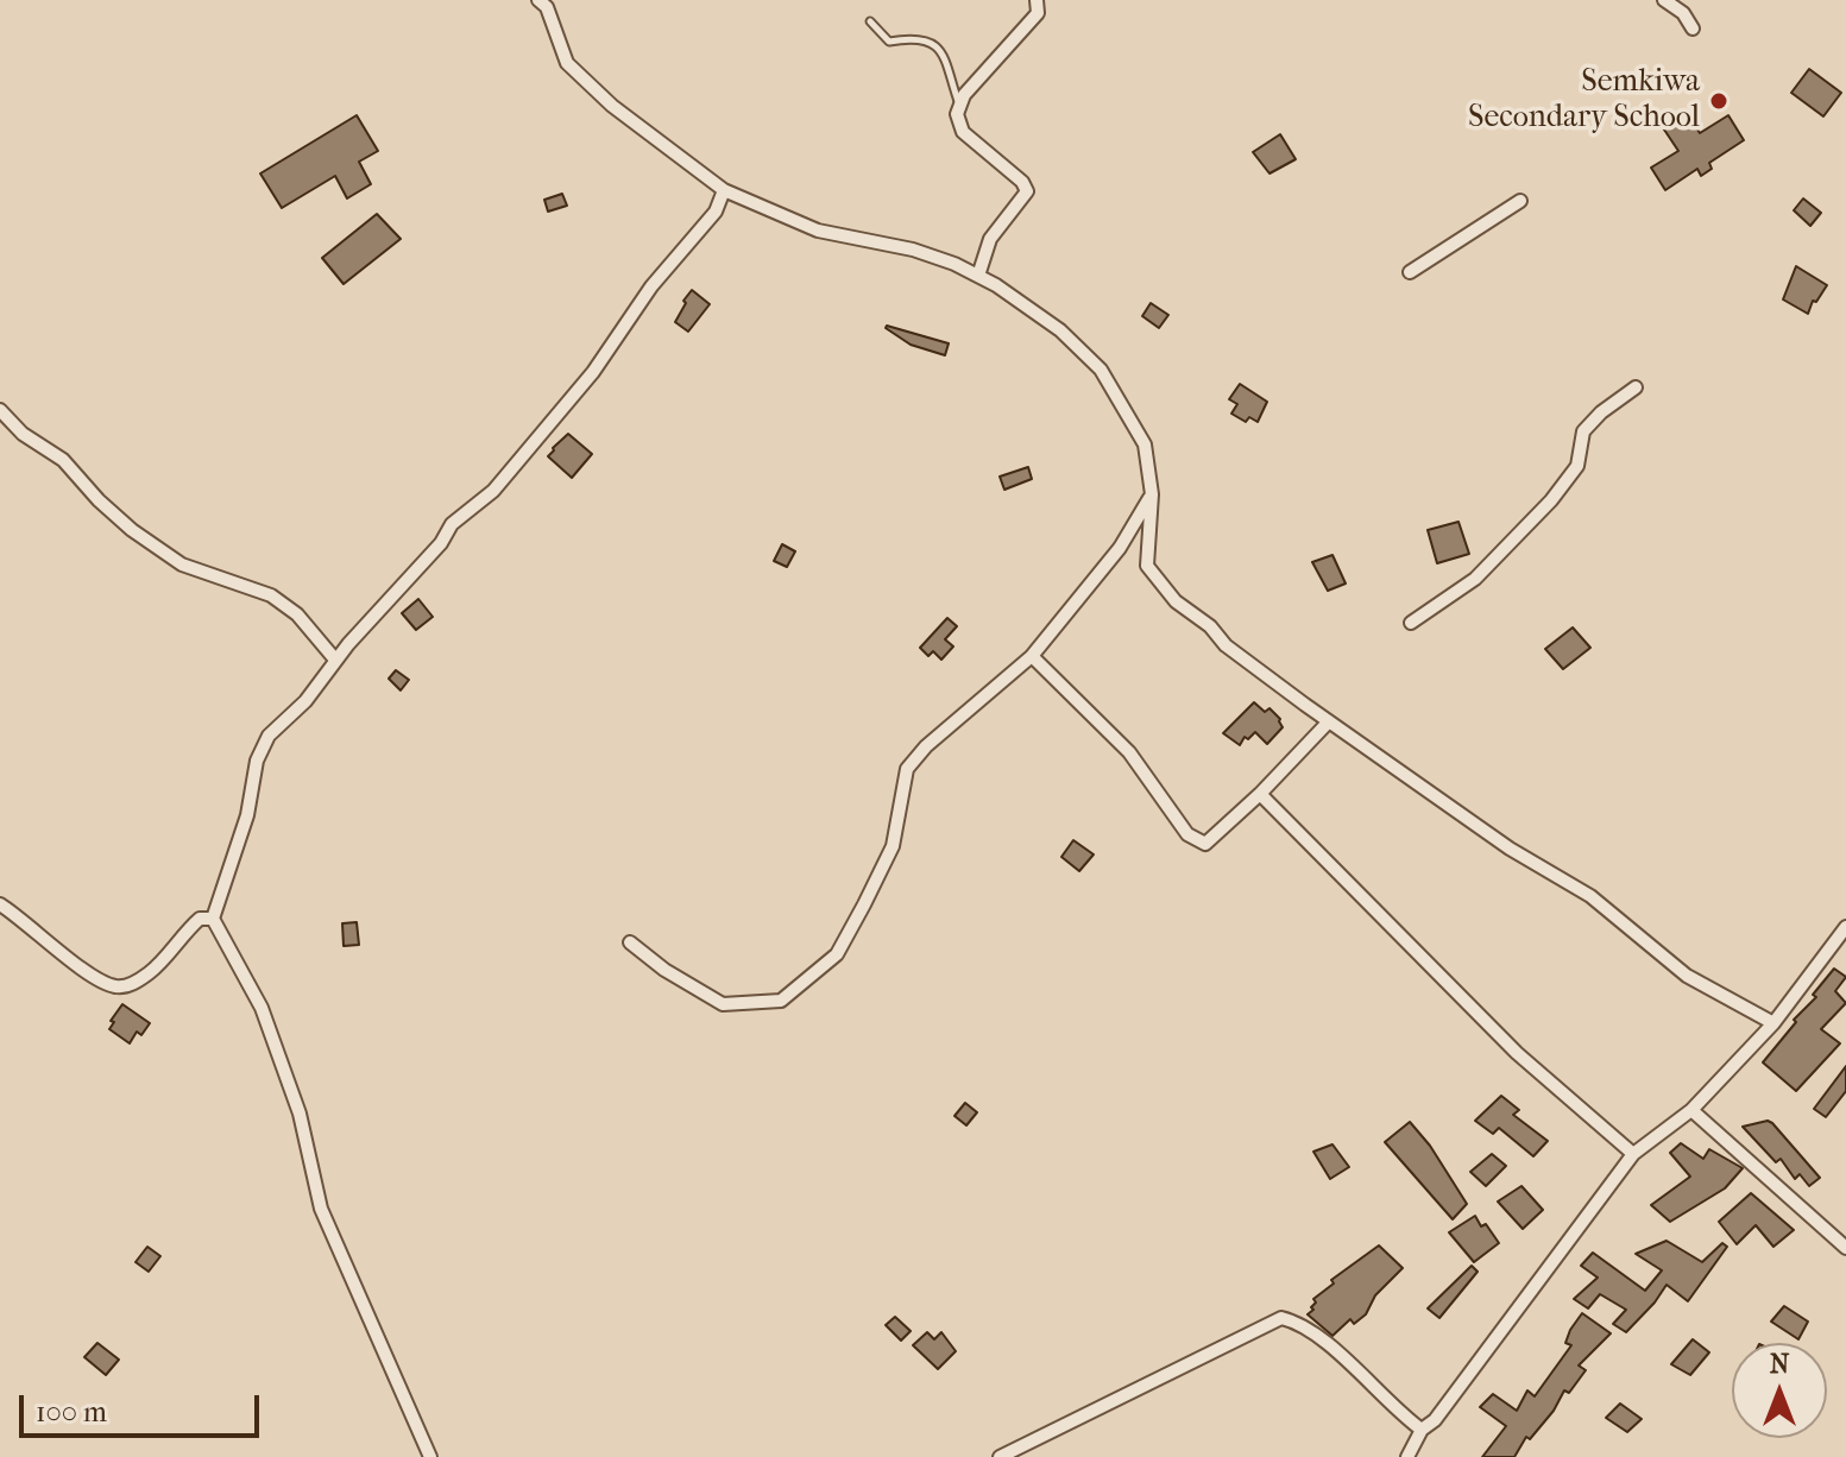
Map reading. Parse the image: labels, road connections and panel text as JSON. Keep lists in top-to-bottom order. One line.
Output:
{"places":["Semkiwa Secondary School"],"scale_bar":"100 m","north":"top"}
